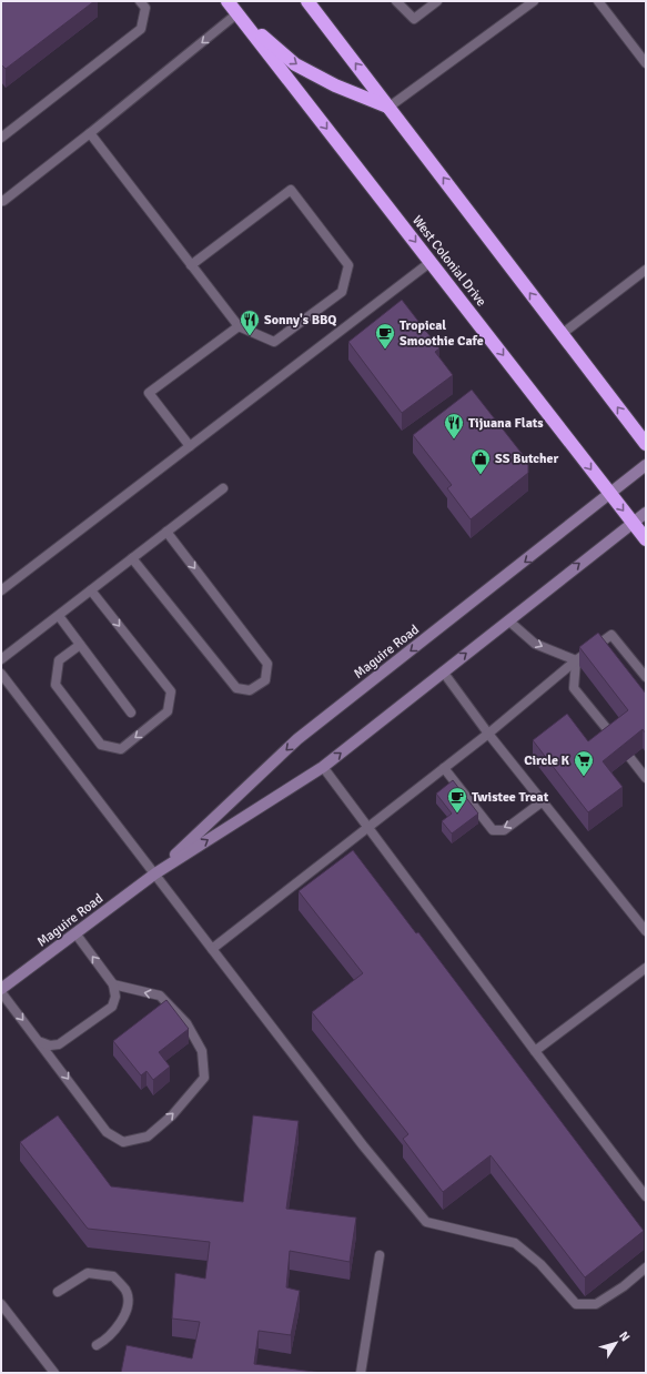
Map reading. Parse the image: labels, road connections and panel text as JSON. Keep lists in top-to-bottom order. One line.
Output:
{"streets":{"highway":["West Colonial Drive"],"main road":["Maguire Road"]},"crossings":[["West Colonial Drive","Maguire Road"]],"places":{"restaurant":["Sonny's BBQ","Tijuana Flats"],"cafe":["Tropical Smoothie Cafe","Twistee Treat"],"shop":["SS Butcher"],"supermarket":["Circle K"]},"north":"top right"}
